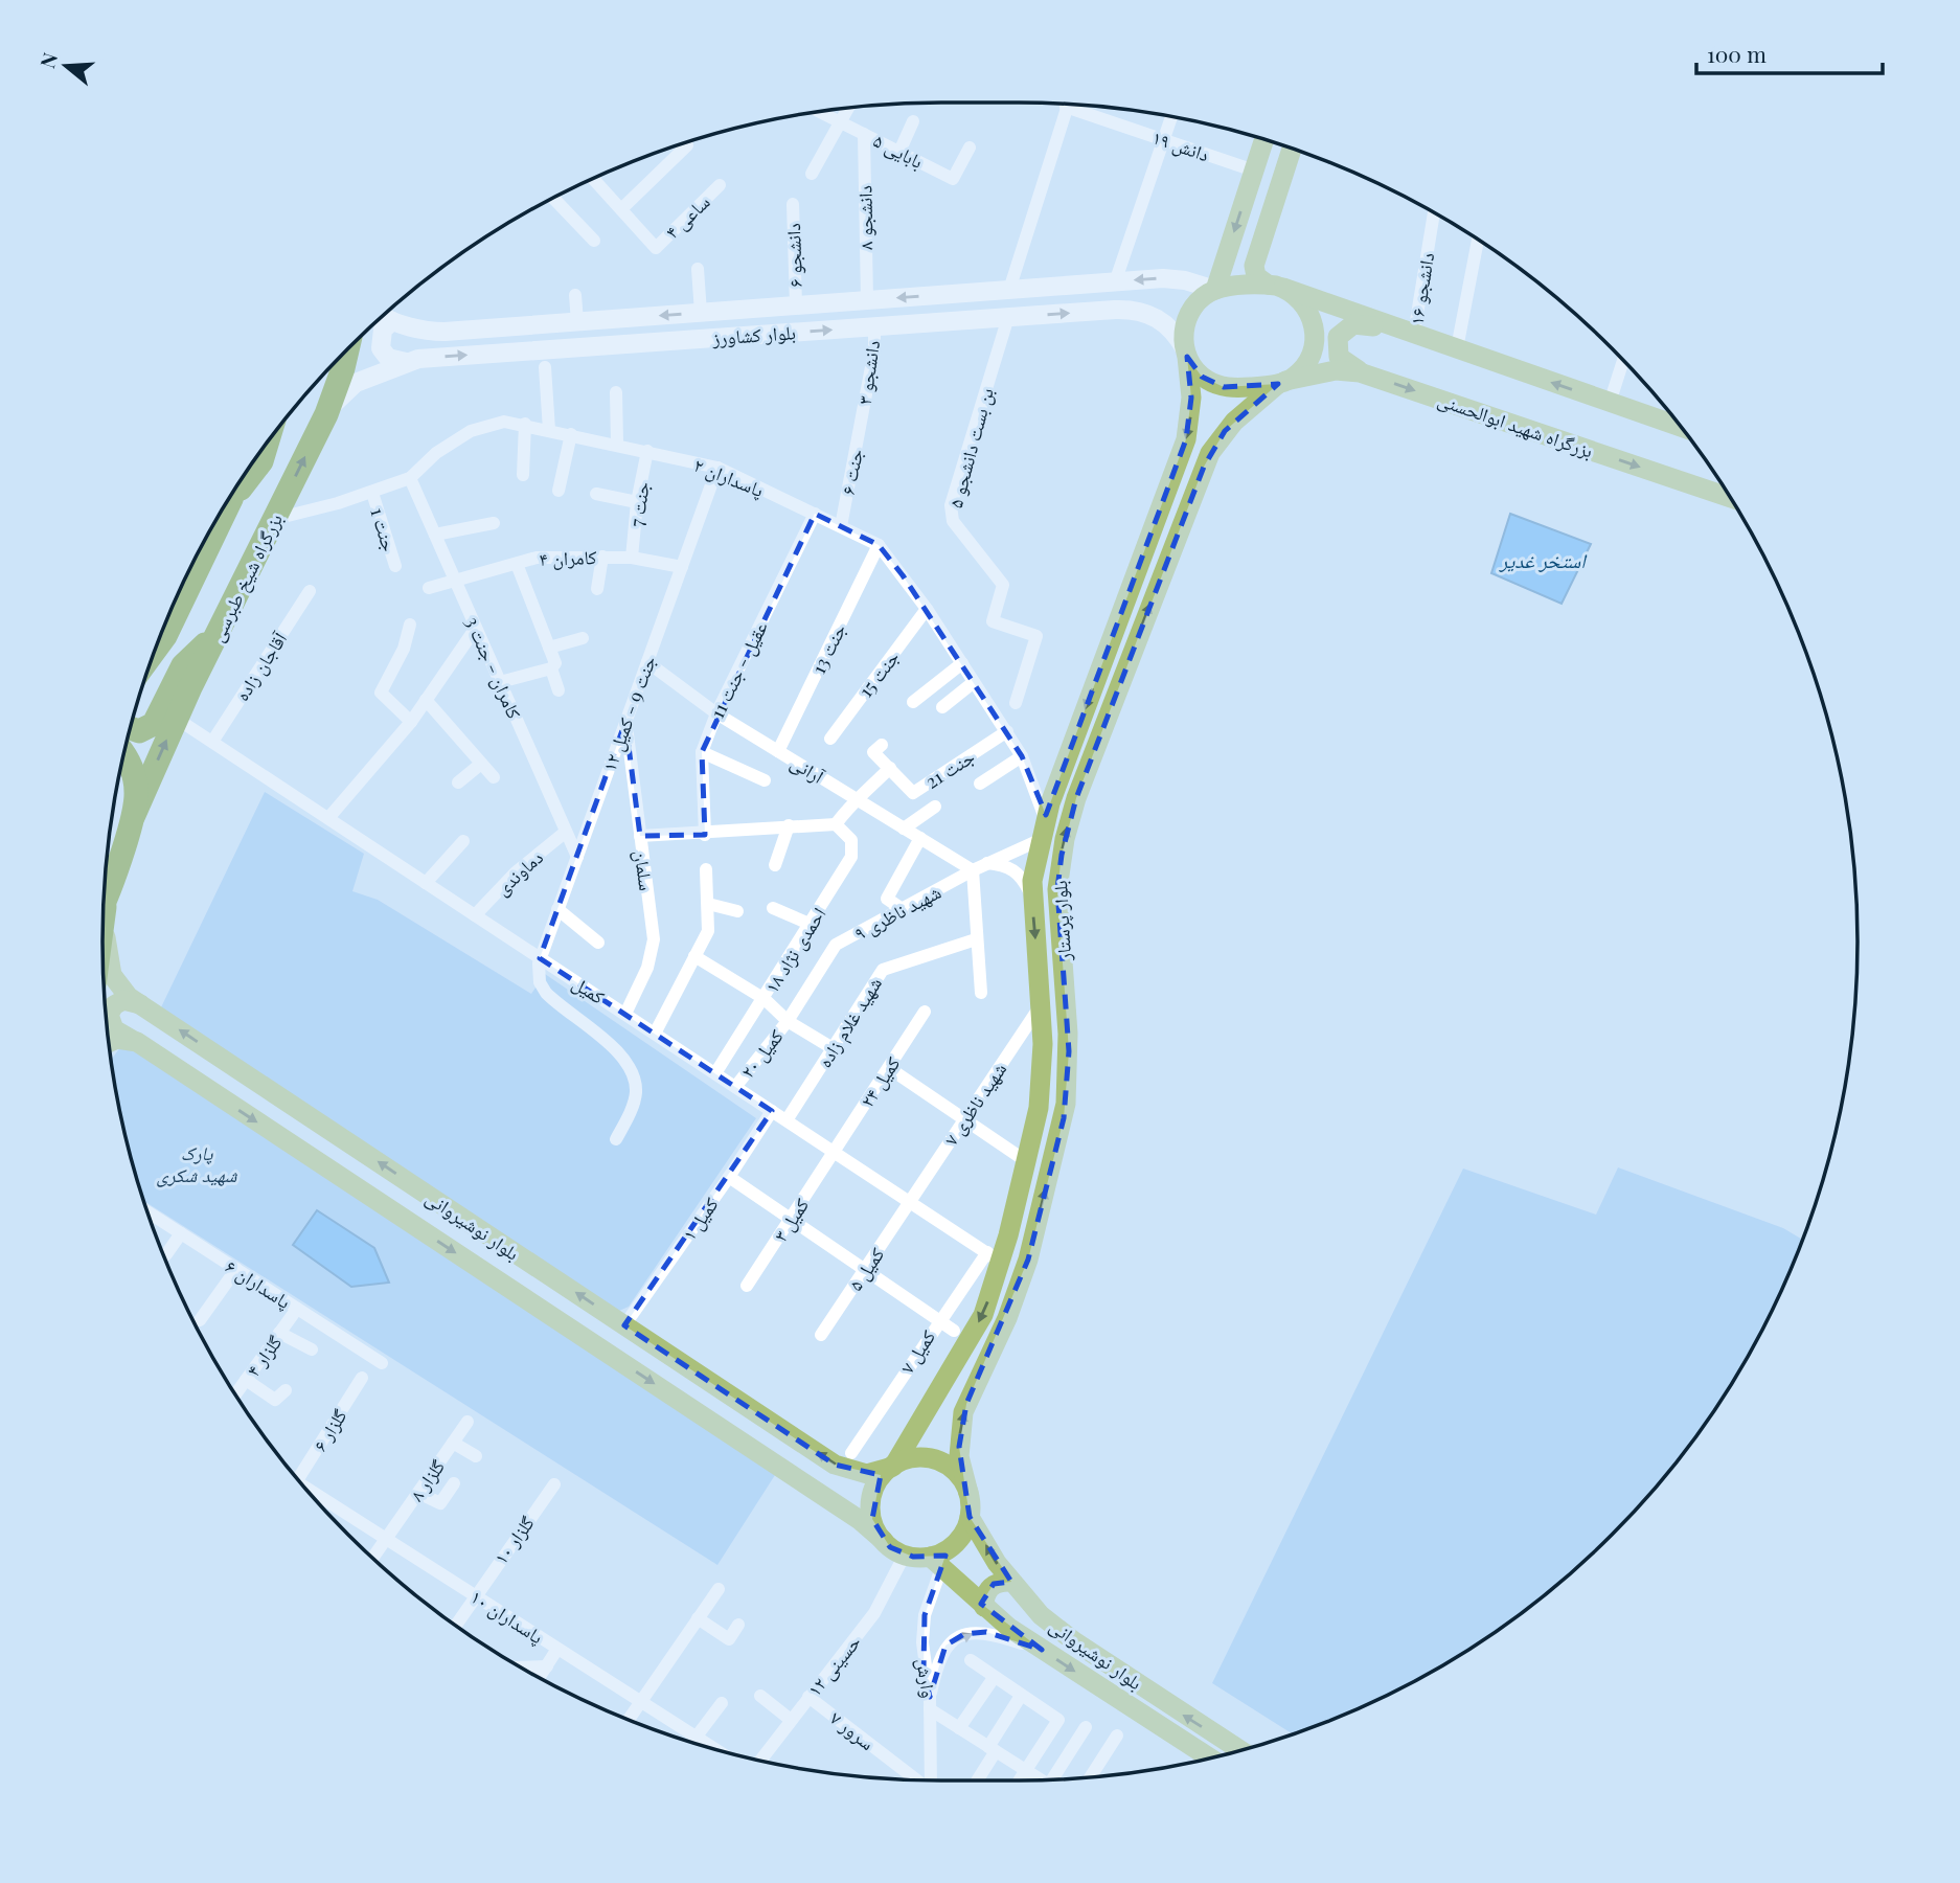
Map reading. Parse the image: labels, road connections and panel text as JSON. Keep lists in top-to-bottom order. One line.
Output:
{"streets":{"highway":["بزرگراه شیخ طبرسی"],"main road":["بلوار کشاورز","بزرگراه شهید ابوالحسنی","بلوار پرستار","بلوار نوشیروانی"],"street":["دانش ۱۹","بابایی ۵","ساعی ۴","دانشجو ۸","دانشجو ۶","دانشجو ۱۶","دانشجو ۳","بن بست دانشجو ۵","جنت ۶","پاسداران ۲","جنت 7","جنت 1","کامران ۴","جنت 13","آقاجان زاده","کامران - جنت 3","عقیل - جنت 11","جنت 15","جنت 9 - کمیل ۱۲","آرانی","جنت 21","سلمان","دماوندی","شهید ناظری ۹","احمدی نژاد ۱۸","کمیل","شهید غلام زاده","کمیل ۲۰","کمیل ۲۴","شهید ناظری ۷","کمیل ۱","کمیل ۳","کمیل ۵","پاسداران ۶","کمیل ۷","گلزار ۴","گلزار ۶","گلزار ۸","گلزار ۱۰","پاسداران ١٠","حسینی ۱۲","وارش","سرور ۷"]},"crossings":[["بابایی ۵","دانشجو ۸"],["دانشجو ۸","بلوار کشاورز"],["دانشجو ۶","بلوار کشاورز"],["بلوار کشاورز","دانشجو ۳"],["بلوار کشاورز","بزرگراه شهید ابوالحسنی"],["بلوار کشاورز","بن بست دانشجو ۵"],["بلوار کشاورز","بزرگراه شیخ طبرسی"],["بلوار کشاورز","بلوار پرستار"],["دانشجو ۳","جنت ۶"],["بزرگراه شهید ابوالحسنی","بلوار پرستار"],["جنت ۶","پاسداران ۲"],["پاسداران ۲","جنت 7"],["پاسداران ۲","جنت 1"],["پاسداران ۲","بزرگراه شیخ طبرسی"],["پاسداران ۲","جنت 13"],["پاسداران ۲","کامران - جنت 3"],["پاسداران ۲","عقیل - جنت 11"],["پاسداران ۲","جنت 15"],["پاسداران ۲","جنت 9 - کمیل ۱۲"],["پاسداران ۲","جنت 21"],["پاسداران ۲","بلوار پرستار"],["جنت 7","کامران ۴"],["کامران ۴","کامران - جنت 3"],["کامران ۴","جنت 9 - کمیل ۱۲"],["بزرگراه شیخ طبرسی","کمیل"],["جنت 13","آرانی"],["آقاجان زاده","کمیل"],["کامران - جنت 3","جنت 9 - کمیل ۱۲"],["کامران - جنت 3","دماوندی"],["عقیل - جنت 11","آرانی"],["جنت 9 - کمیل ۱۲","آرانی"],["جنت 9 - کمیل ۱۲","سلمان"],["جنت 9 - کمیل ۱۲","کمیل"],["آرانی","شهید ناظری ۹"],["سلمان","کمیل"],["دماوندی","کمیل"],["شهید ناظری ۹","بلوار پرستار"],["شهید ناظری ۹","کمیل ۲۰"],["بلوار پرستار","کمیل"],["بلوار پرستار","شهید ناظری ۷"],["بلوار پرستار","بلوار نوشیروانی"],["بلوار پرستار","کمیل ۷"],["بلوار پرستار","حسینی ۱۲"],["بلوار پرستار","وارش"],["احمدی نژاد ۱۸","کمیل"],["کمیل","شهید غلام زاده"],["کمیل","کمیل ۲۰"],["کمیل","کمیل ۲۴"],["کمیل","شهید ناظری ۷"],["کمیل","کمیل ۱"],["کمیل","کمیل ۳"],["کمیل","کمیل ۵"],["کمیل","کمیل ۷"],["کمیل ۲۴","کمیل ۳"],["شهید ناظری ۷","کمیل ۵"],["کمیل ۱","بلوار نوشیروانی"],["بلوار نوشیروانی","حسینی ۱۲"],["بلوار نوشیروانی","وارش"],["پاسداران ۶","گلزار ۴"],["گلزار ۸","پاسداران ١٠"],["گلزار ۱۰","پاسداران ١٠"],["حسینی ۱۲","وارش"],["حسینی ۱۲","سرور ۷"]],"water":["استخر غدیر"],"parks":["پارک شهید شکری"],"scale_bar":"100 m","north":"left"}
